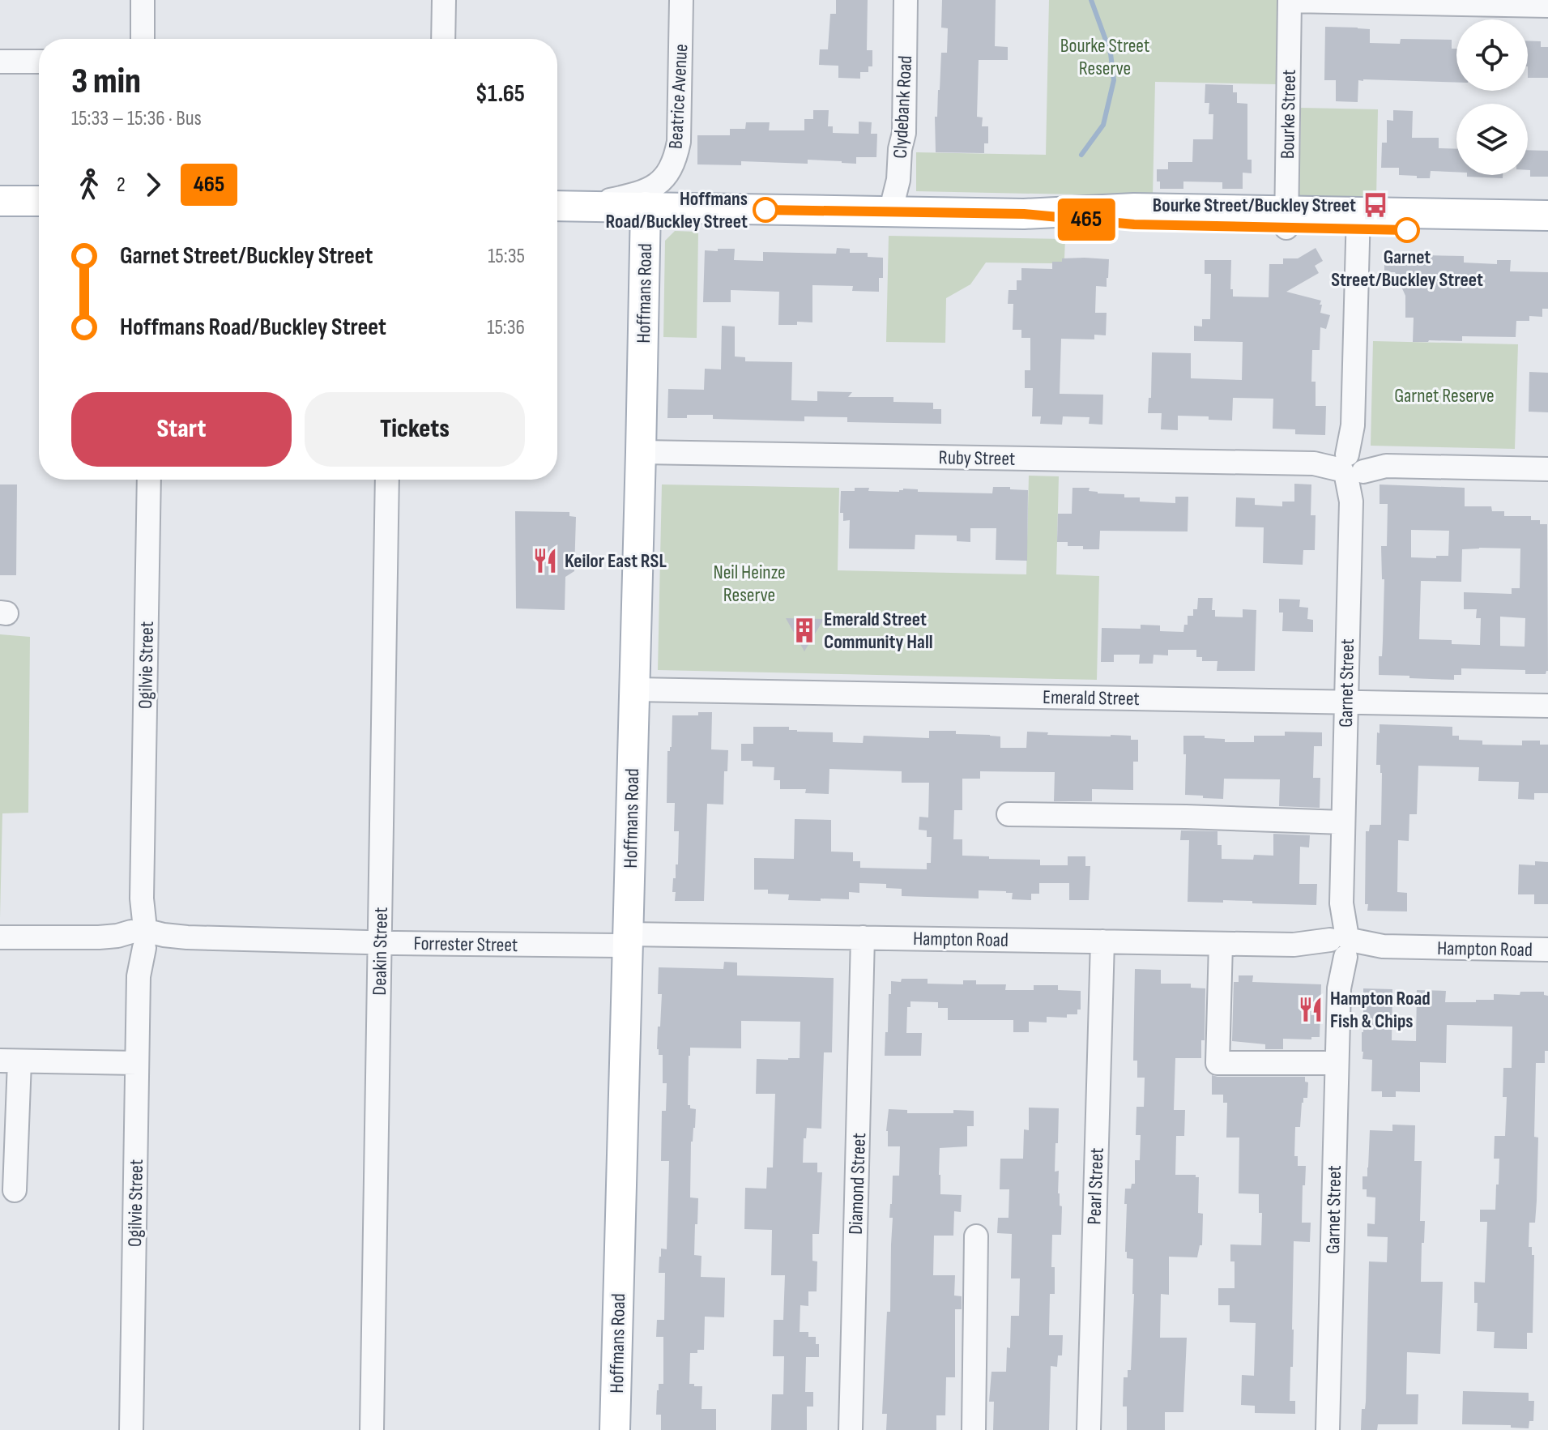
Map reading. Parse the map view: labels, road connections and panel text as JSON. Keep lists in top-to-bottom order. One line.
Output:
{"streets":{"main road":["Hoffmans Road"],"street":["Beatrice Avenue","Clydebank Road","Bourke Street","Ruby Street","Ogilvie Street","Garnet Street","Emerald Street","Hampton Road","Forrester Street","Deakin Street","Diamond Street","Pearl Street"]},"crossings":[["Hoffmans Road","Ruby Street"],["Hoffmans Road","Emerald Street"],["Hoffmans Road","Hampton Road"],["Hoffmans Road","Forrester Street"],["Ruby Street","Garnet Street"],["Ogilvie Street","Forrester Street"],["Garnet Street","Emerald Street"],["Garnet Street","Hampton Road"],["Hampton Road","Forrester Street"],["Hampton Road","Diamond Street"],["Hampton Road","Pearl Street"],["Forrester Street","Deakin Street"]],"parks":["Bourke Street Reserve","Garnet Reserve","Neil Heinze Reserve"],"places":{"bus stop":["Bourke Street/Buckley Street"],"other":["Hoffmans Road/Buckley Street","Garnet Street/Buckley Street"],"restaurant":["Keilor East RSL","Hampton Road Fish & Chips"],"building":["Emerald Street Community Hall"]},"lines":["bus line 465"],"page":{"on_map":"465","heading":["3 min","15:33 – 15:36 · Bus","$1.65"],"legs":["2","465"],"list":[{"name":"Garnet Street/Buckley Street","value":"15:35"},{"name":"Hoffmans Road/Buckley Street","value":"15:36"}],"buttons":["Start","Tickets"]}}
